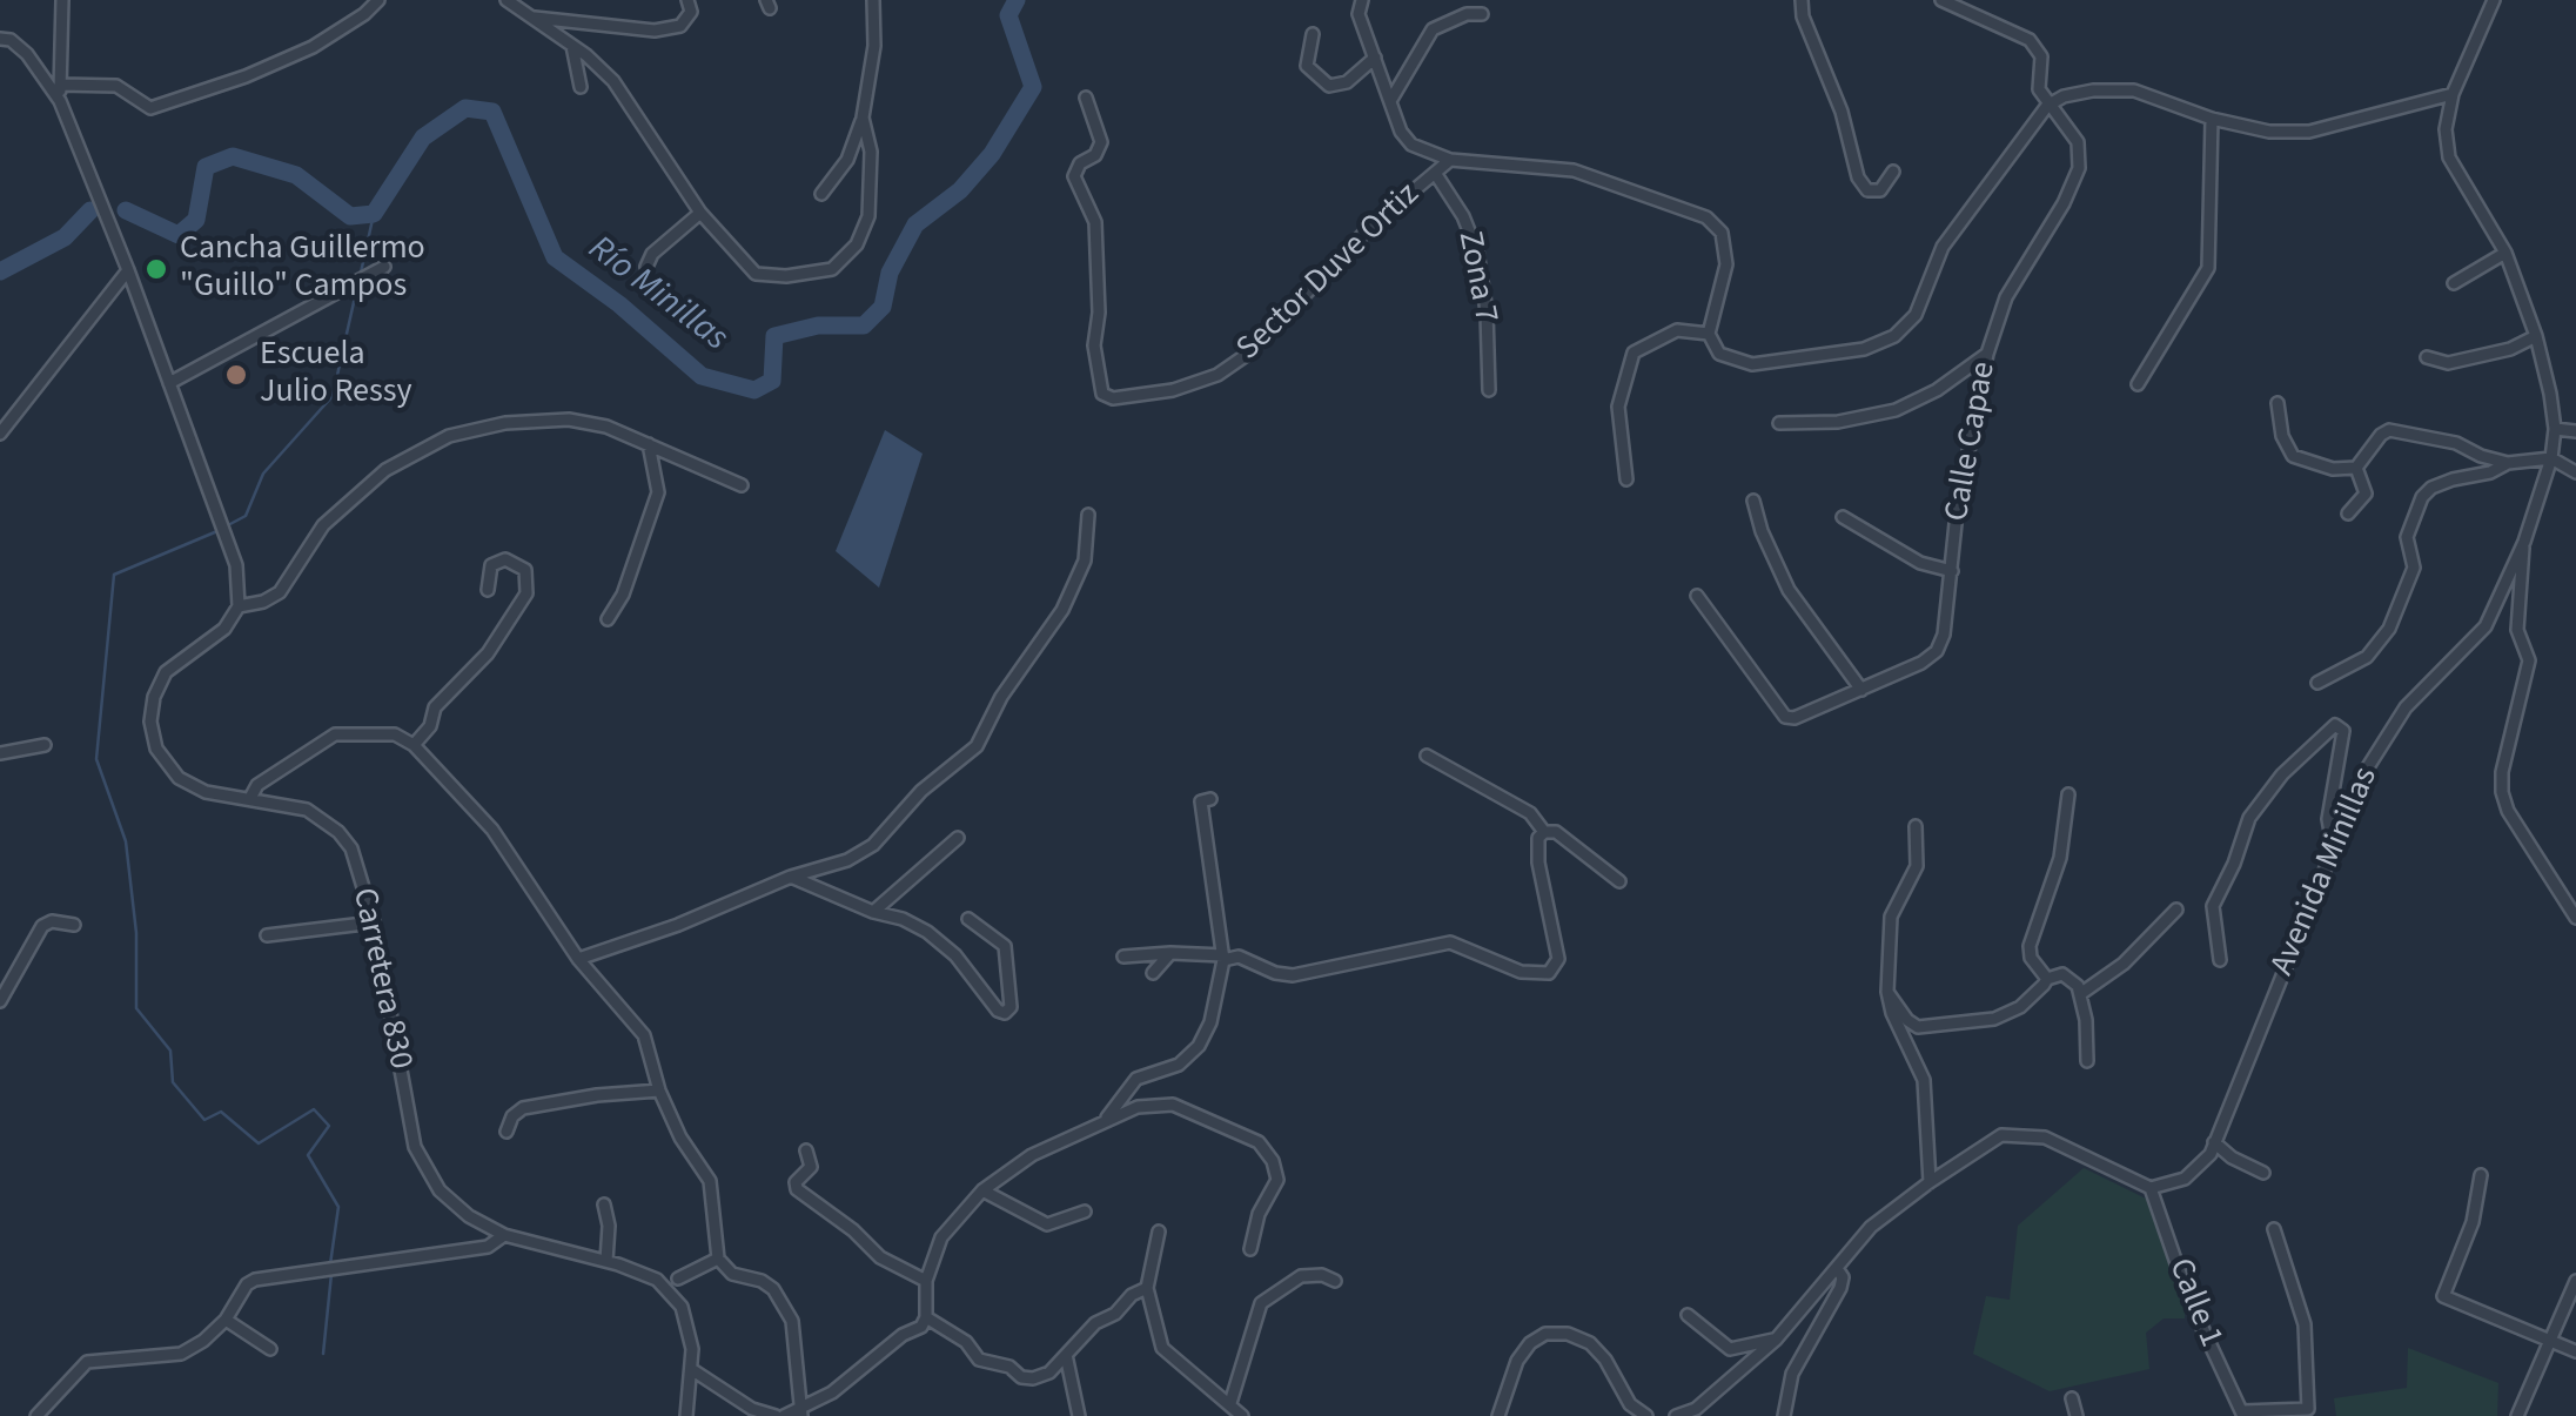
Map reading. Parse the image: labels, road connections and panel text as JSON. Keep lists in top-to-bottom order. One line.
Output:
{"streets":{"street":["Sector Duve Ortiz","Zona 7","Calle Capae","Avenida Minillas","Carretera 830","Calle 1"]},"crossings":[["Sector Duve Ortiz","Zona 7"],["Avenida Minillas","Calle 1"]],"water":["Río Minillas"],"places":["Cancha Guillermo \"Guillo\" Campos","Escuela Julio Ressy"]}
